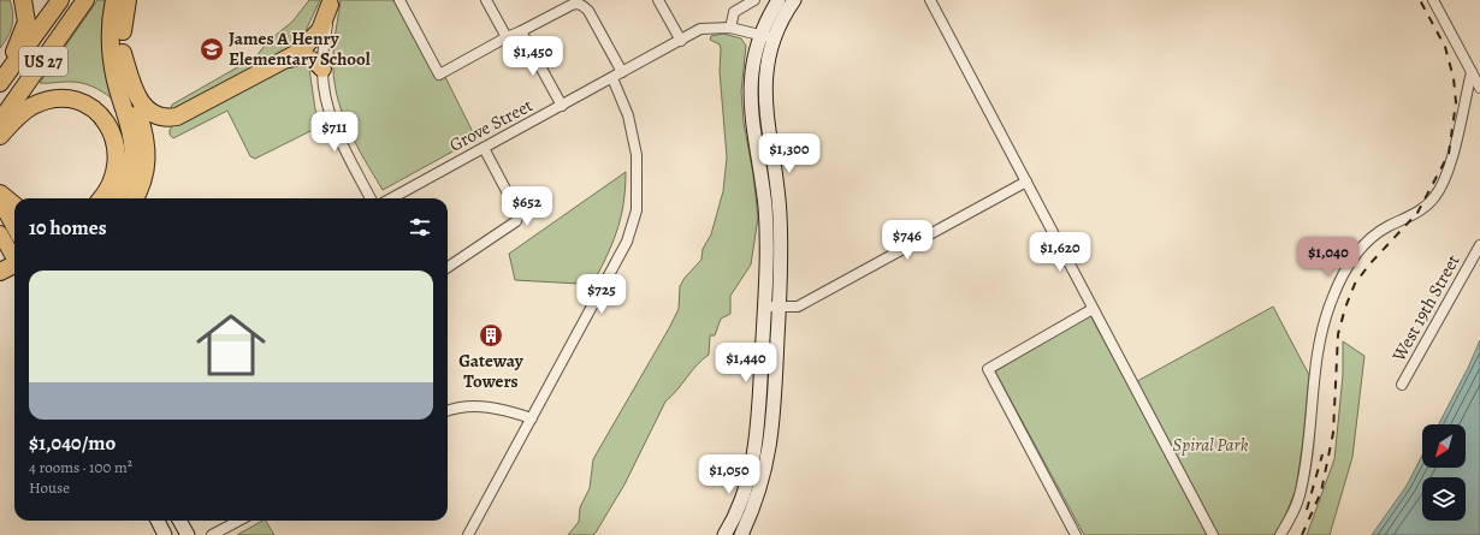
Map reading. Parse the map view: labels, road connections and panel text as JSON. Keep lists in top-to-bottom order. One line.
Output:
{"streets":{"highway":["US 27"],"street":["Grove Street","West 19th Street"]},"parks":["Spiral Park"],"places":{"school or university":["James A Henry Elementary School"],"building":["Gateway Towers"]},"north":"bottom left","page":{"price":["$1,450","$711","$1,300","$652","$746","$1,620","$1,040","$725","$1,440","$1,050"],"heading":"10 homes","list":[{"name":"$1,040/mo","note":"4 rooms · 100 m² · House"}]}}
